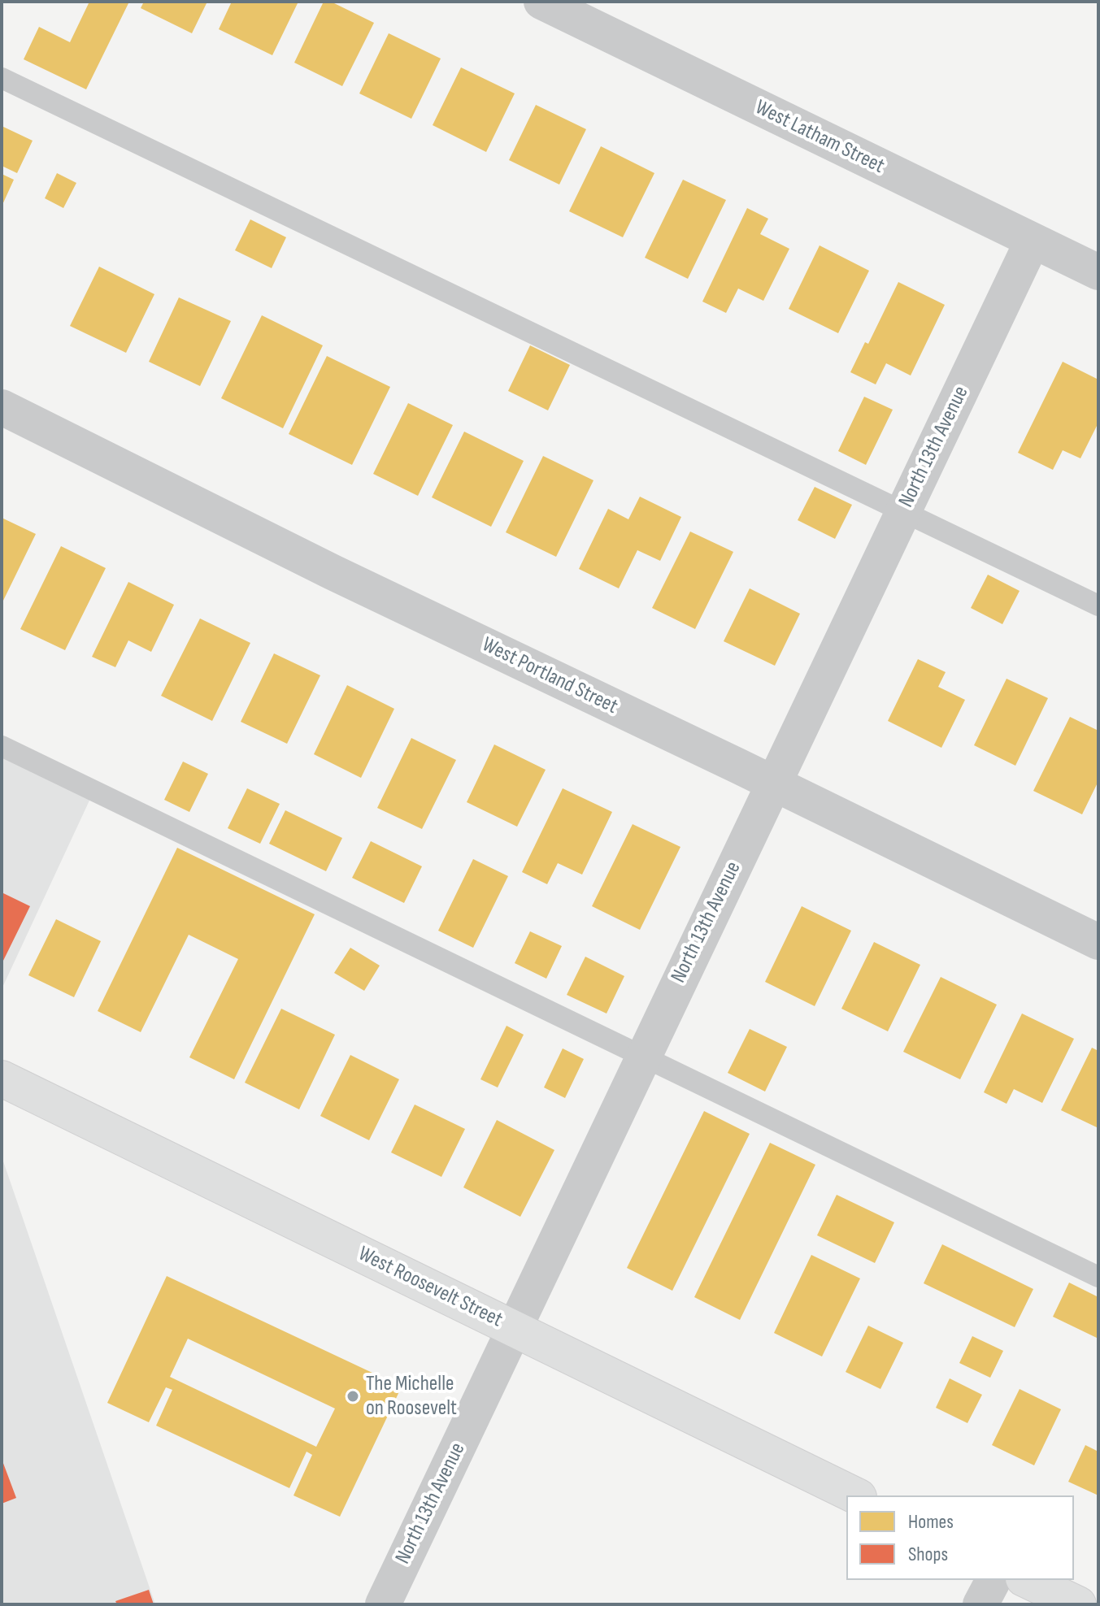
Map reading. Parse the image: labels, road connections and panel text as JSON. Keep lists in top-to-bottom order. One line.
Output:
{"streets":{"street":["West Latham Street","North 13th Avenue","West Portland Street","West Roosevelt Street"]},"crossings":[["West Latham Street","North 13th Avenue"],["North 13th Avenue","West Portland Street"],["North 13th Avenue","West Roosevelt Street"]],"places":["The Michelle on Roosevelt"],"legend":["Homes","Shops"]}
